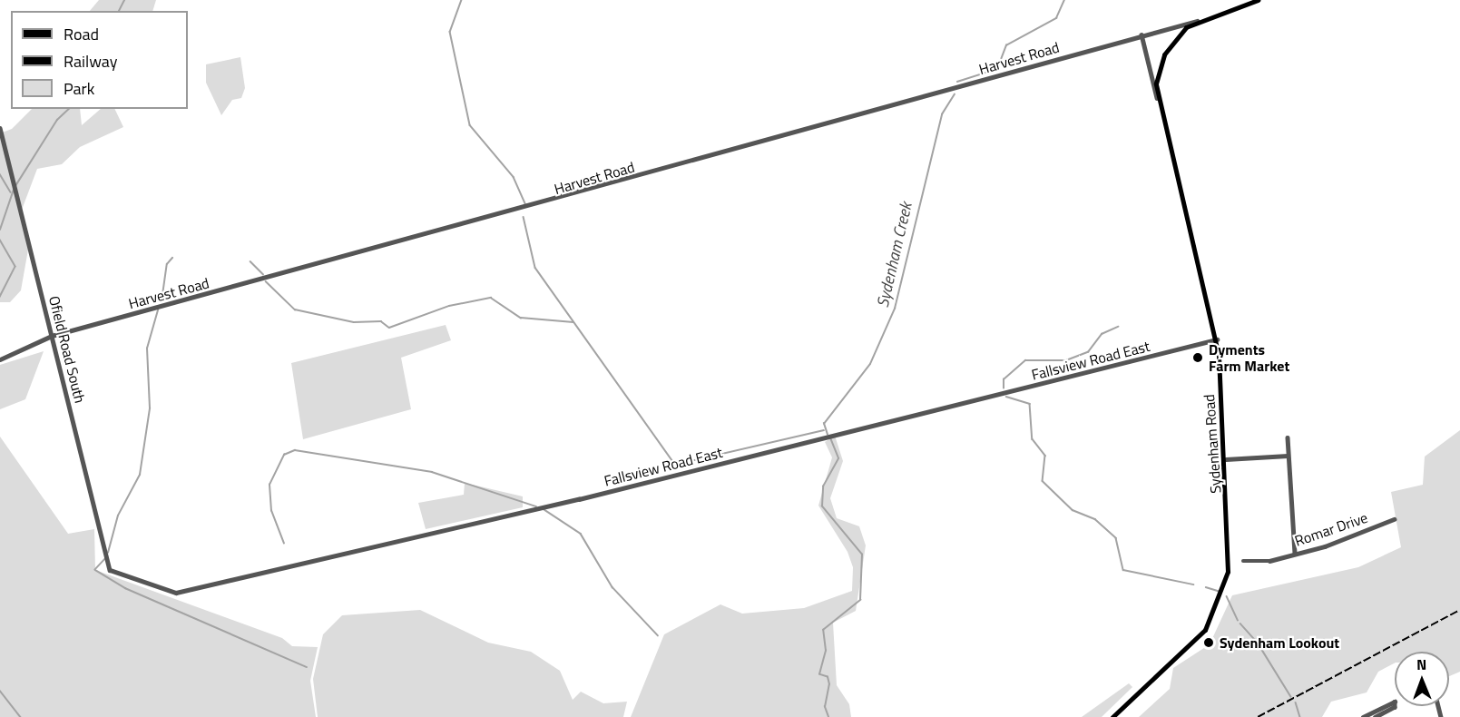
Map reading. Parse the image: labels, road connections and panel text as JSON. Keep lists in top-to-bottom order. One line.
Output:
{"streets":{"main road":["Sydenham Road"],"street":["Harvest Road","Ofield Road South","Fallsview Road East","Romar Drive"]},"crossings":[["Harvest Road","Ofield Road South"],["Harvest Road","Sydenham Road"],["Ofield Road South","Fallsview Road East"],["Fallsview Road East","Sydenham Road"]],"water":["Sydenham Creek"],"places":["Dyments Farm Market","Sydenham Lookout"],"legend":["Road","Railway","Park"],"north":"top"}
